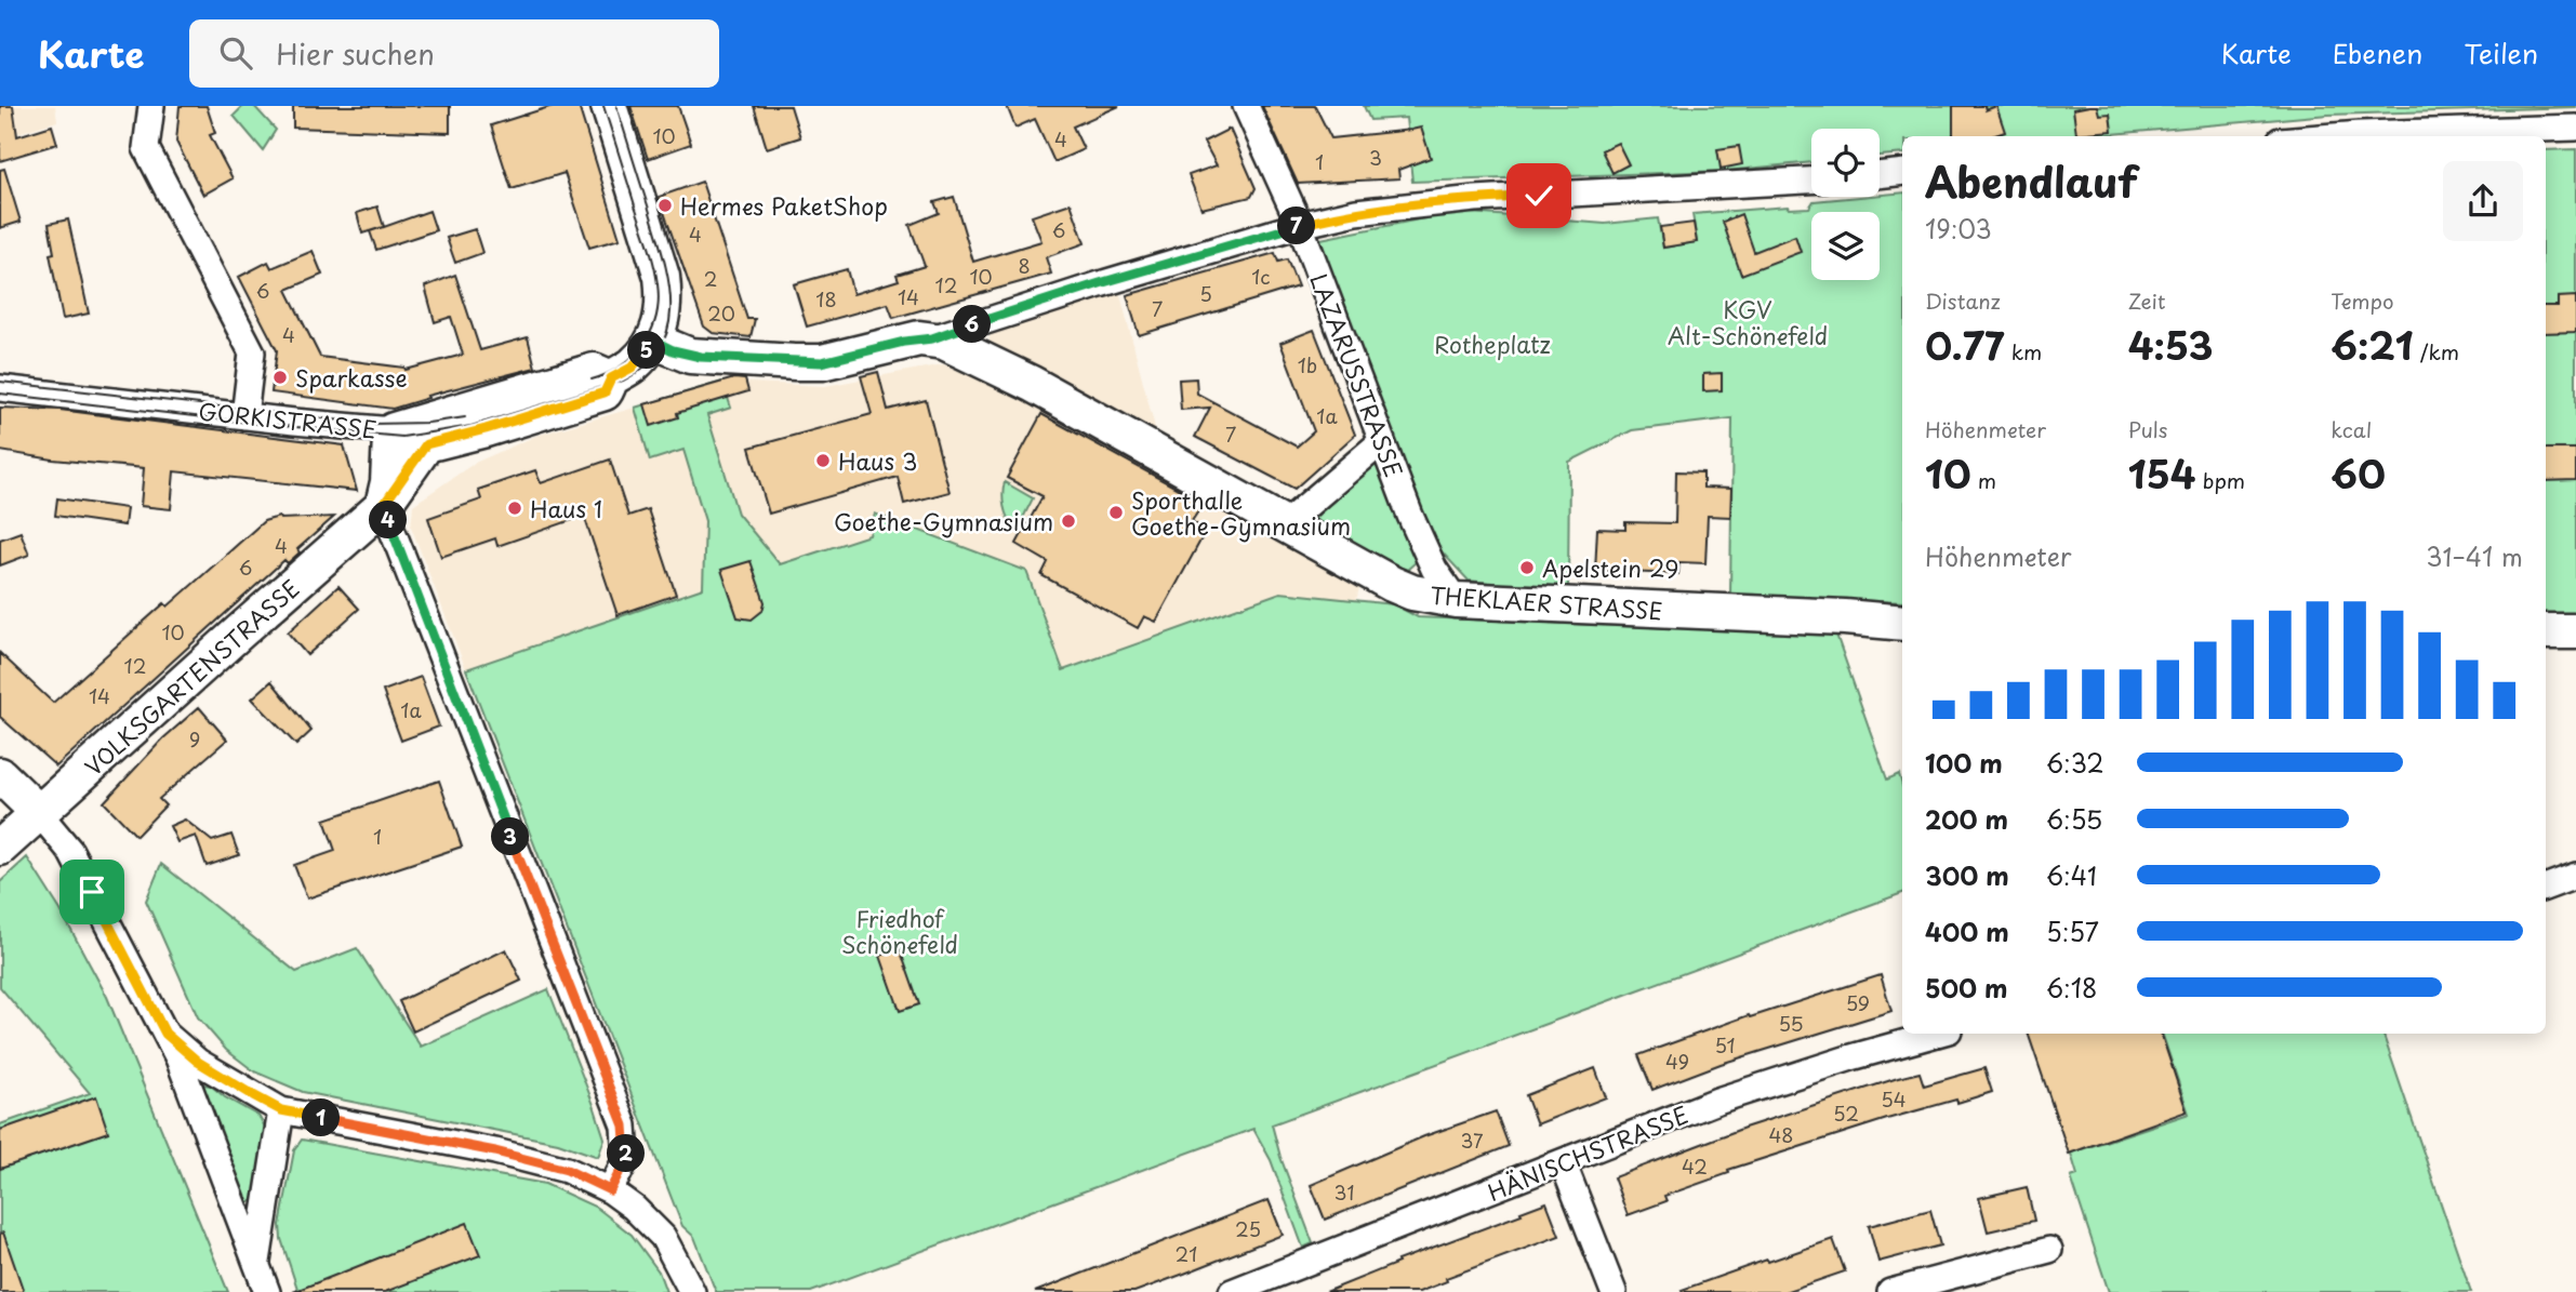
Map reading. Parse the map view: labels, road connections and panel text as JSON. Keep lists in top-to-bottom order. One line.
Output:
{"streets":{"main road":["GORKISTRASSE","THEKLAER STRASSE","VOLKSGARTENSTRASSE"],"street":["LAZARUSSTRASSE","HÄNISCHSTRASSE"]},"crossings":[["LAZARUSSTRASSE","THEKLAER STRASSE"],["GORKISTRASSE","VOLKSGARTENSTRASSE"]],"parks":["KGV Alt-Schönefeld","Rotheplatz","Friedhof Schönefeld"],"places":["Hermes PaketShop","Sparkasse","Haus 3","Haus 1","Sporthalle Goethe-Gymnasium","Goethe-Gymnasium","Apelstein 29"],"house_numbers":["10","4","3","1","6","4","8","10","1c","2","12","6","5","14","18","7","20","4","1b","1a","7","4","6","10","12","14","1a","9","1","59","55","51","49","54","52","48","37","42","31","25","21"],"page":{"header":"Karte","search":"Hier suchen","nav":["Karte","Ebenen","Teilen"],"heading":["Abendlauf","19:03"],"pins":["7","6","5","4","3","1","2"],"stats":[["Distanz","0.77 km"],["Zeit","4:53"],["Tempo","6:21 /km"],["Höhenmeter","10 m"],["Puls","154 bpm"],["kcal","60"]],"chart":["Höhenmeter","31–41 m"],"list":[{"name":"100 m","note":"6:32"},{"name":"200 m","note":"6:55"},{"name":"300 m","note":"6:41"},{"name":"400 m","note":"5:57"},{"name":"500 m","note":"6:18"}]}}
